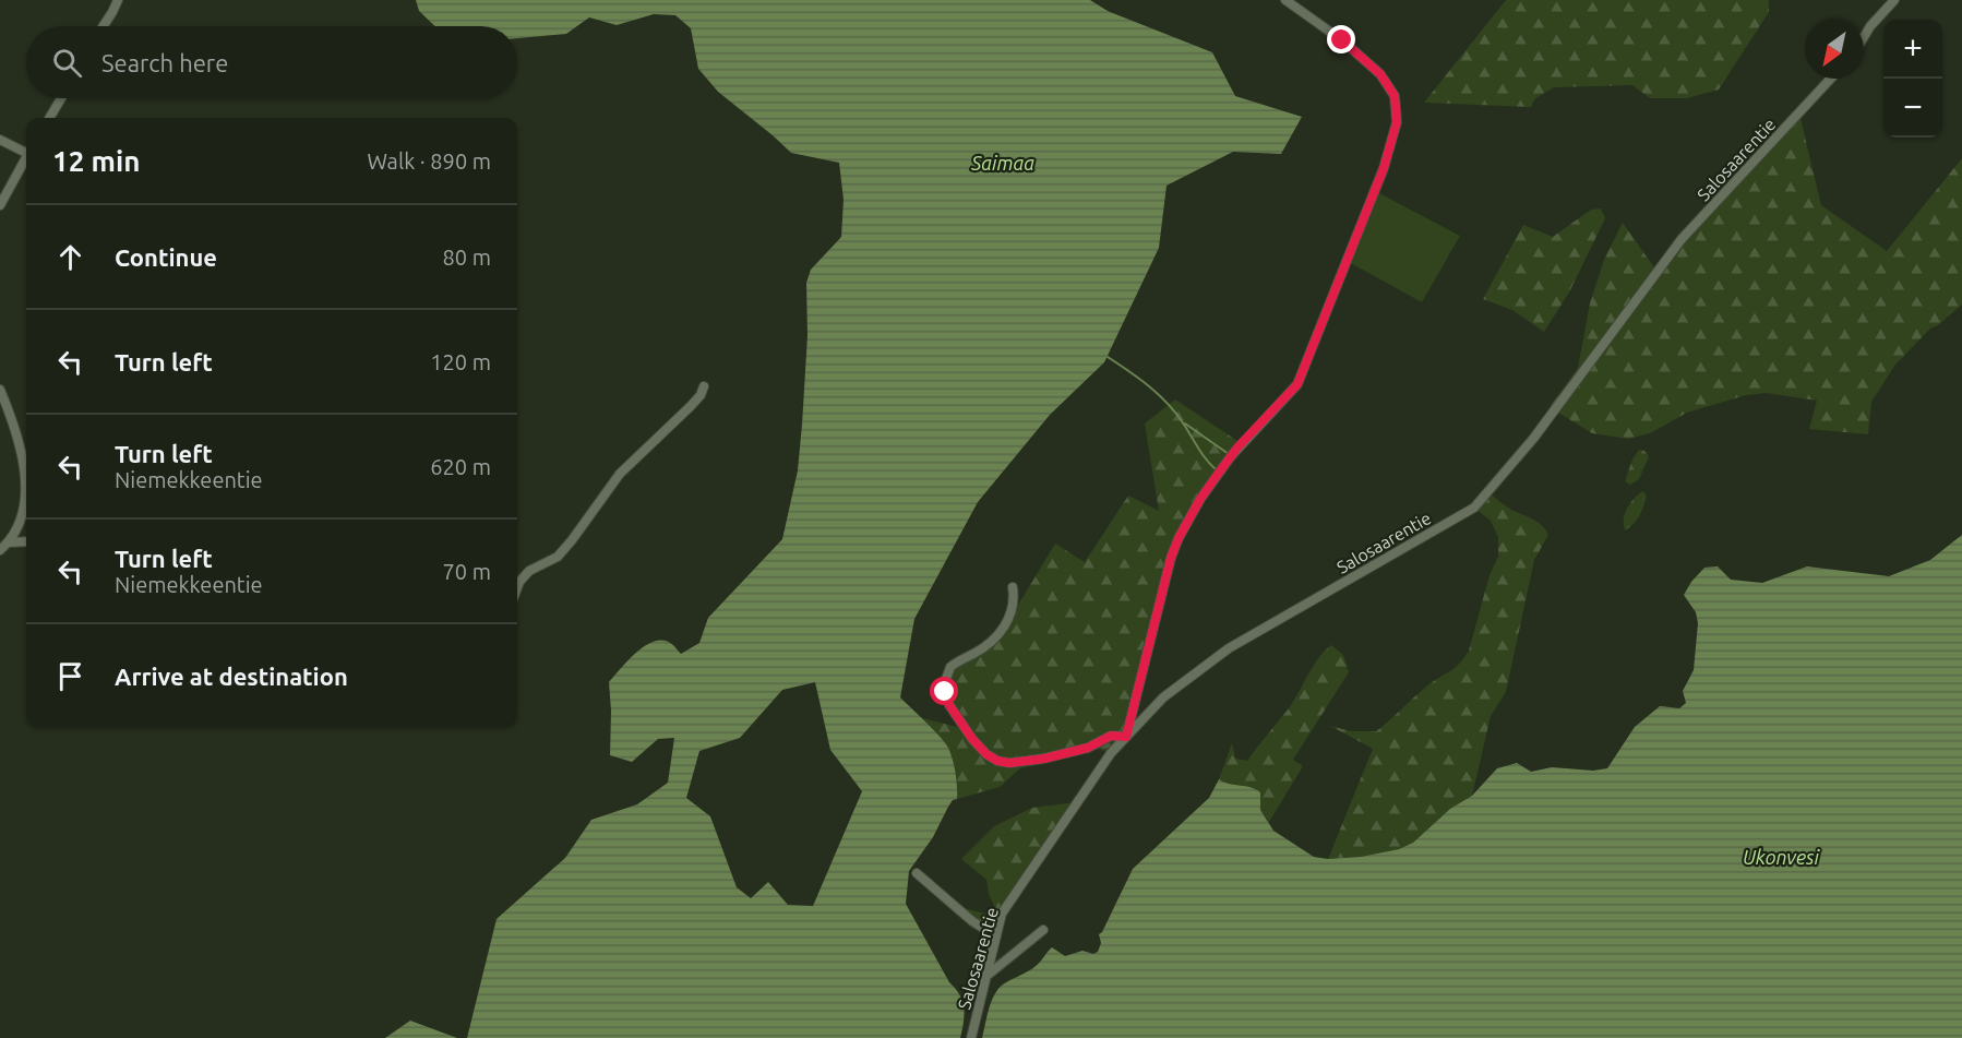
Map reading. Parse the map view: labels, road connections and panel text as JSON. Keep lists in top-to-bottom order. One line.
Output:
{"streets":{"street":["Salosaarentie"]},"water":["Saimaa","Ukonvesi"],"north":"bottom left","page":{"map_buttons":["+","−"],"search":"Search here","heading":["12 min","Walk · 890 m"],"list":[["Continue","80 m"],["Turn left","120 m"],["Turn left","Niemekkeentie","620 m"],["Turn left","Niemekkeentie","70 m"],"Arrive at destination"]}}
